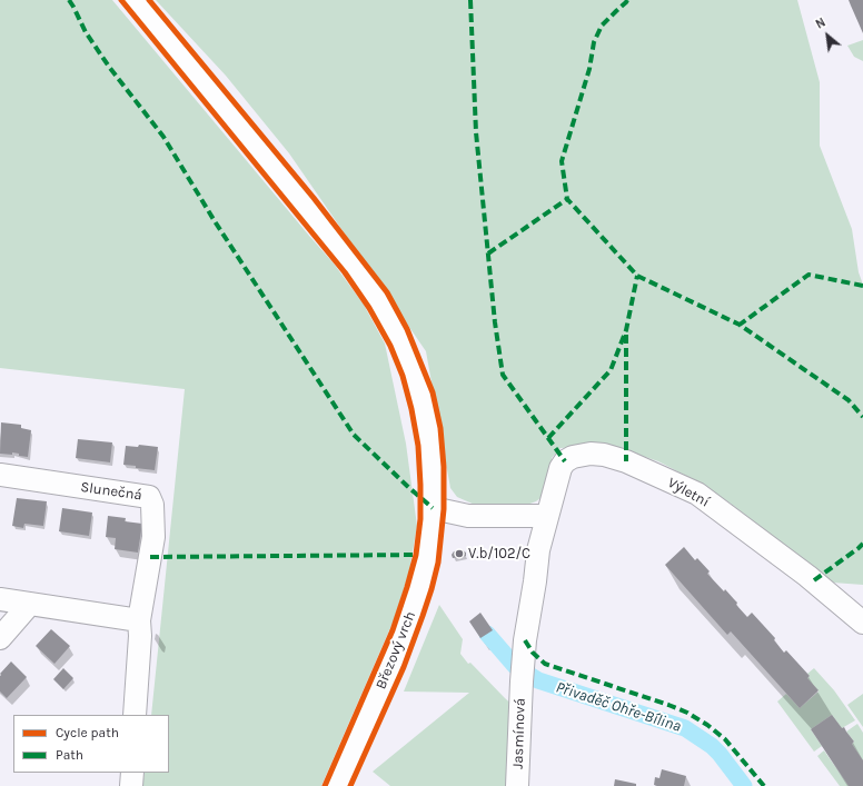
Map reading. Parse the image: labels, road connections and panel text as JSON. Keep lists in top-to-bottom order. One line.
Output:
{"streets":{"street":["Slunečná","Výletní","Březový vrch","Jasmínová"]},"crossings":[["Výletní","Jasmínová"]],"water":["Přivaděč Ohře-Bílina"],"places":["V.b/102/C"],"legend":["Cycle path","Path"],"north":"top left"}
